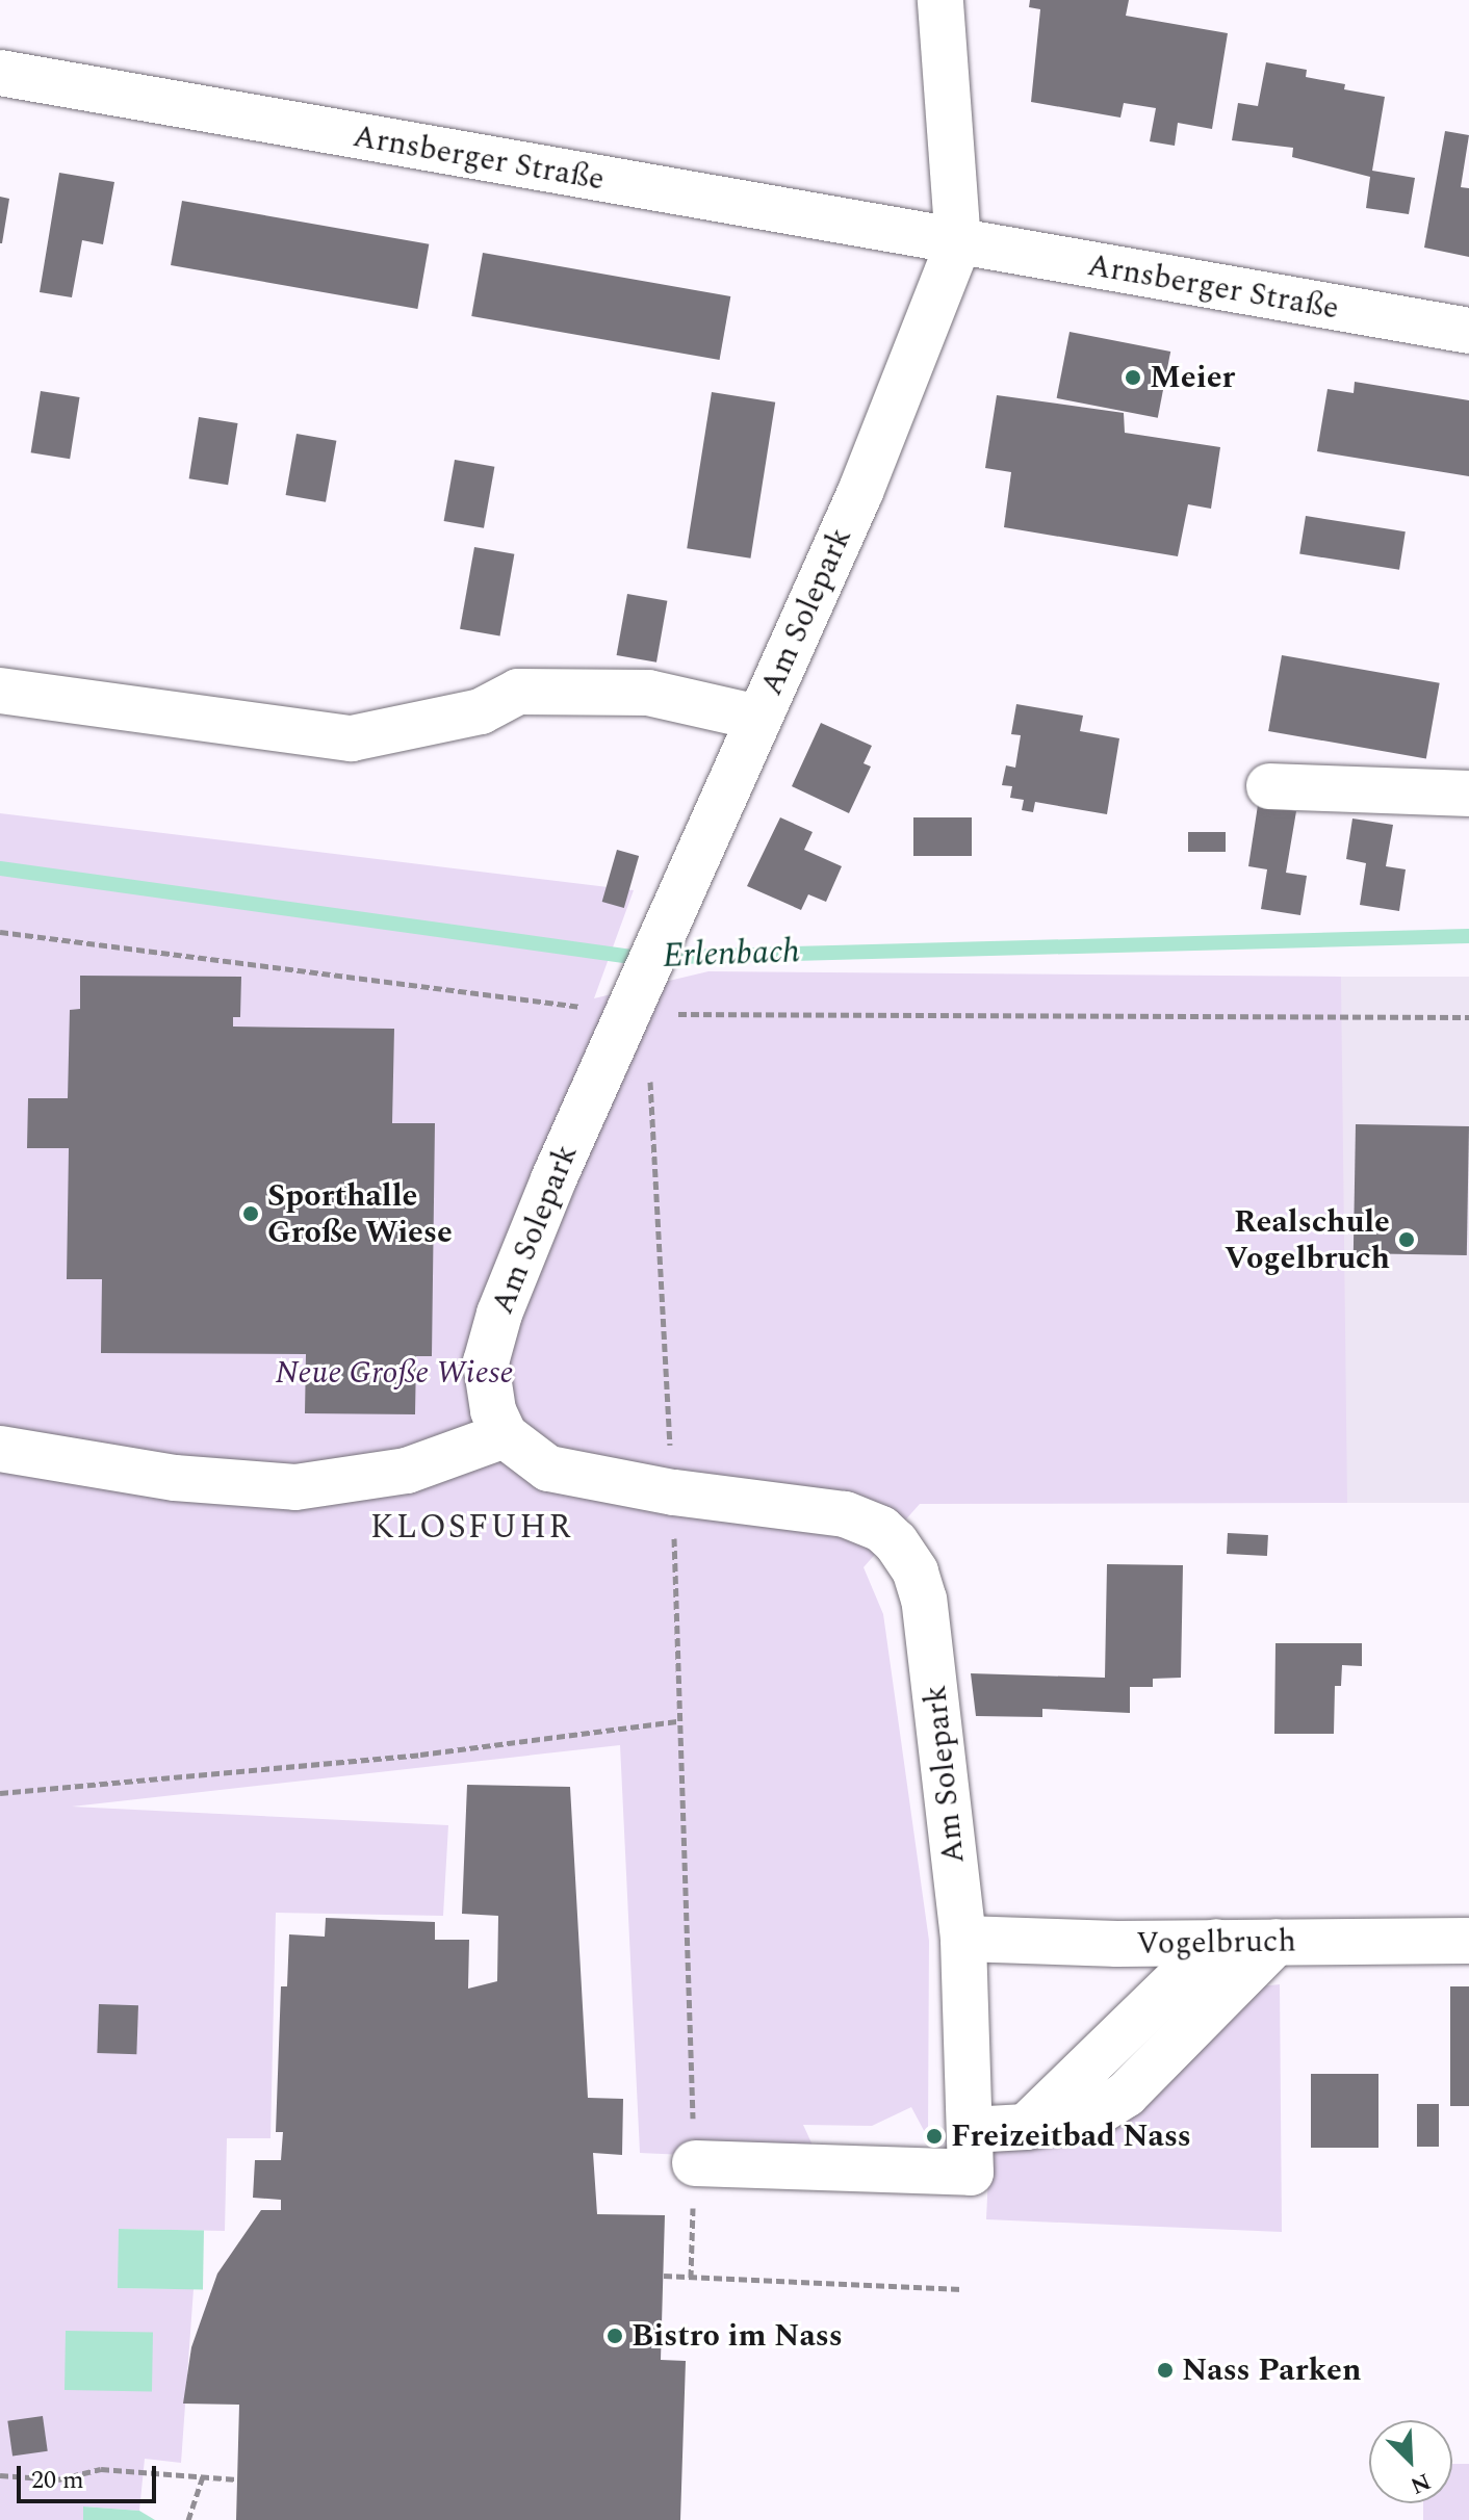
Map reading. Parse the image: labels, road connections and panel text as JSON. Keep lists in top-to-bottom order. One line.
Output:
{"streets":{"street":["Arnsberger Straße","Am Solepark","Vogelbruch"]},"crossings":[["Arnsberger Straße","Am Solepark"],["Am Solepark","Vogelbruch"]],"districts":["KLOSFUHR"],"water":["Erlenbach"],"parks":["Neue Große Wiese"],"places":["Meier","Sporthalle Große Wiese","Realschule Vogelbruch","Freizeitbad Nass","Bistro im Nass","Nass Parken"],"scale_bar":"20 m","north":"bottom right"}
